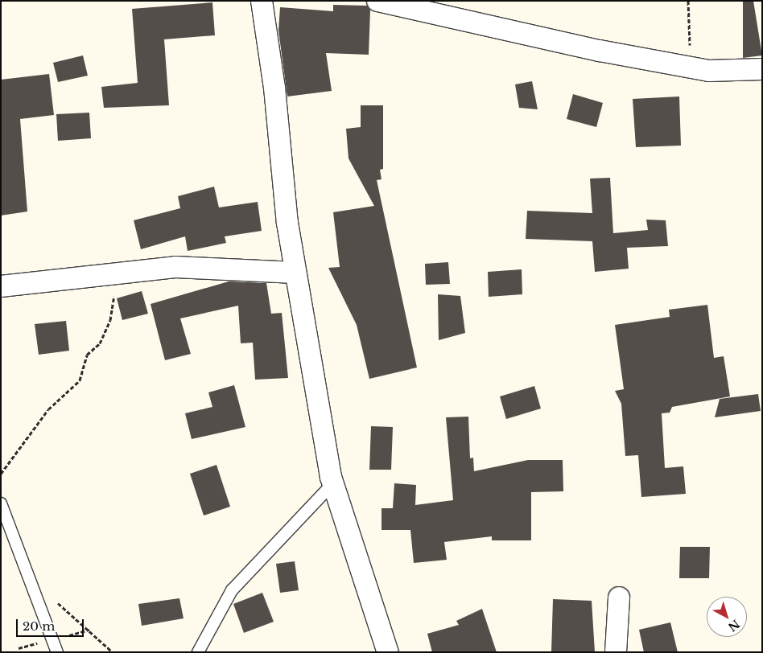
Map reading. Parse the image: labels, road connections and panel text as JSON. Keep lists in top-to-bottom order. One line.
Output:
{"scale_bar":"20 m","north":"bottom right"}
